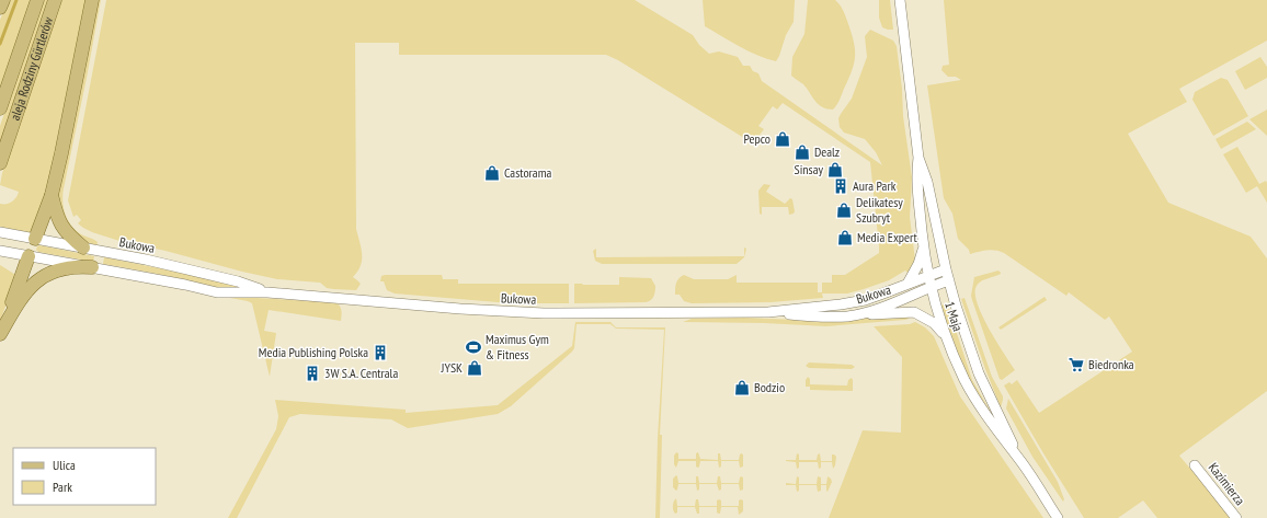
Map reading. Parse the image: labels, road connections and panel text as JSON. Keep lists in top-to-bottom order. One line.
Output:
{"streets":{"main road":["aleja Rodziny Gürtlerów"],"street":["Bukowa","1 Maja","Kazimierza"]},"crossings":[["Bukowa","1 Maja"]],"places":{"shop":["Pepco","Dealz","Sinsay","Castorama","Delikatesy Szubryt","Media Expert","JYSK","Bodzio"],"building":["Aura Park","Media Publishing Polska","3W S.A. Centrala"],"sports":["Maximus Gym & Fitness"],"supermarket":["Biedronka"]},"legend":["Ulica","Park"]}
